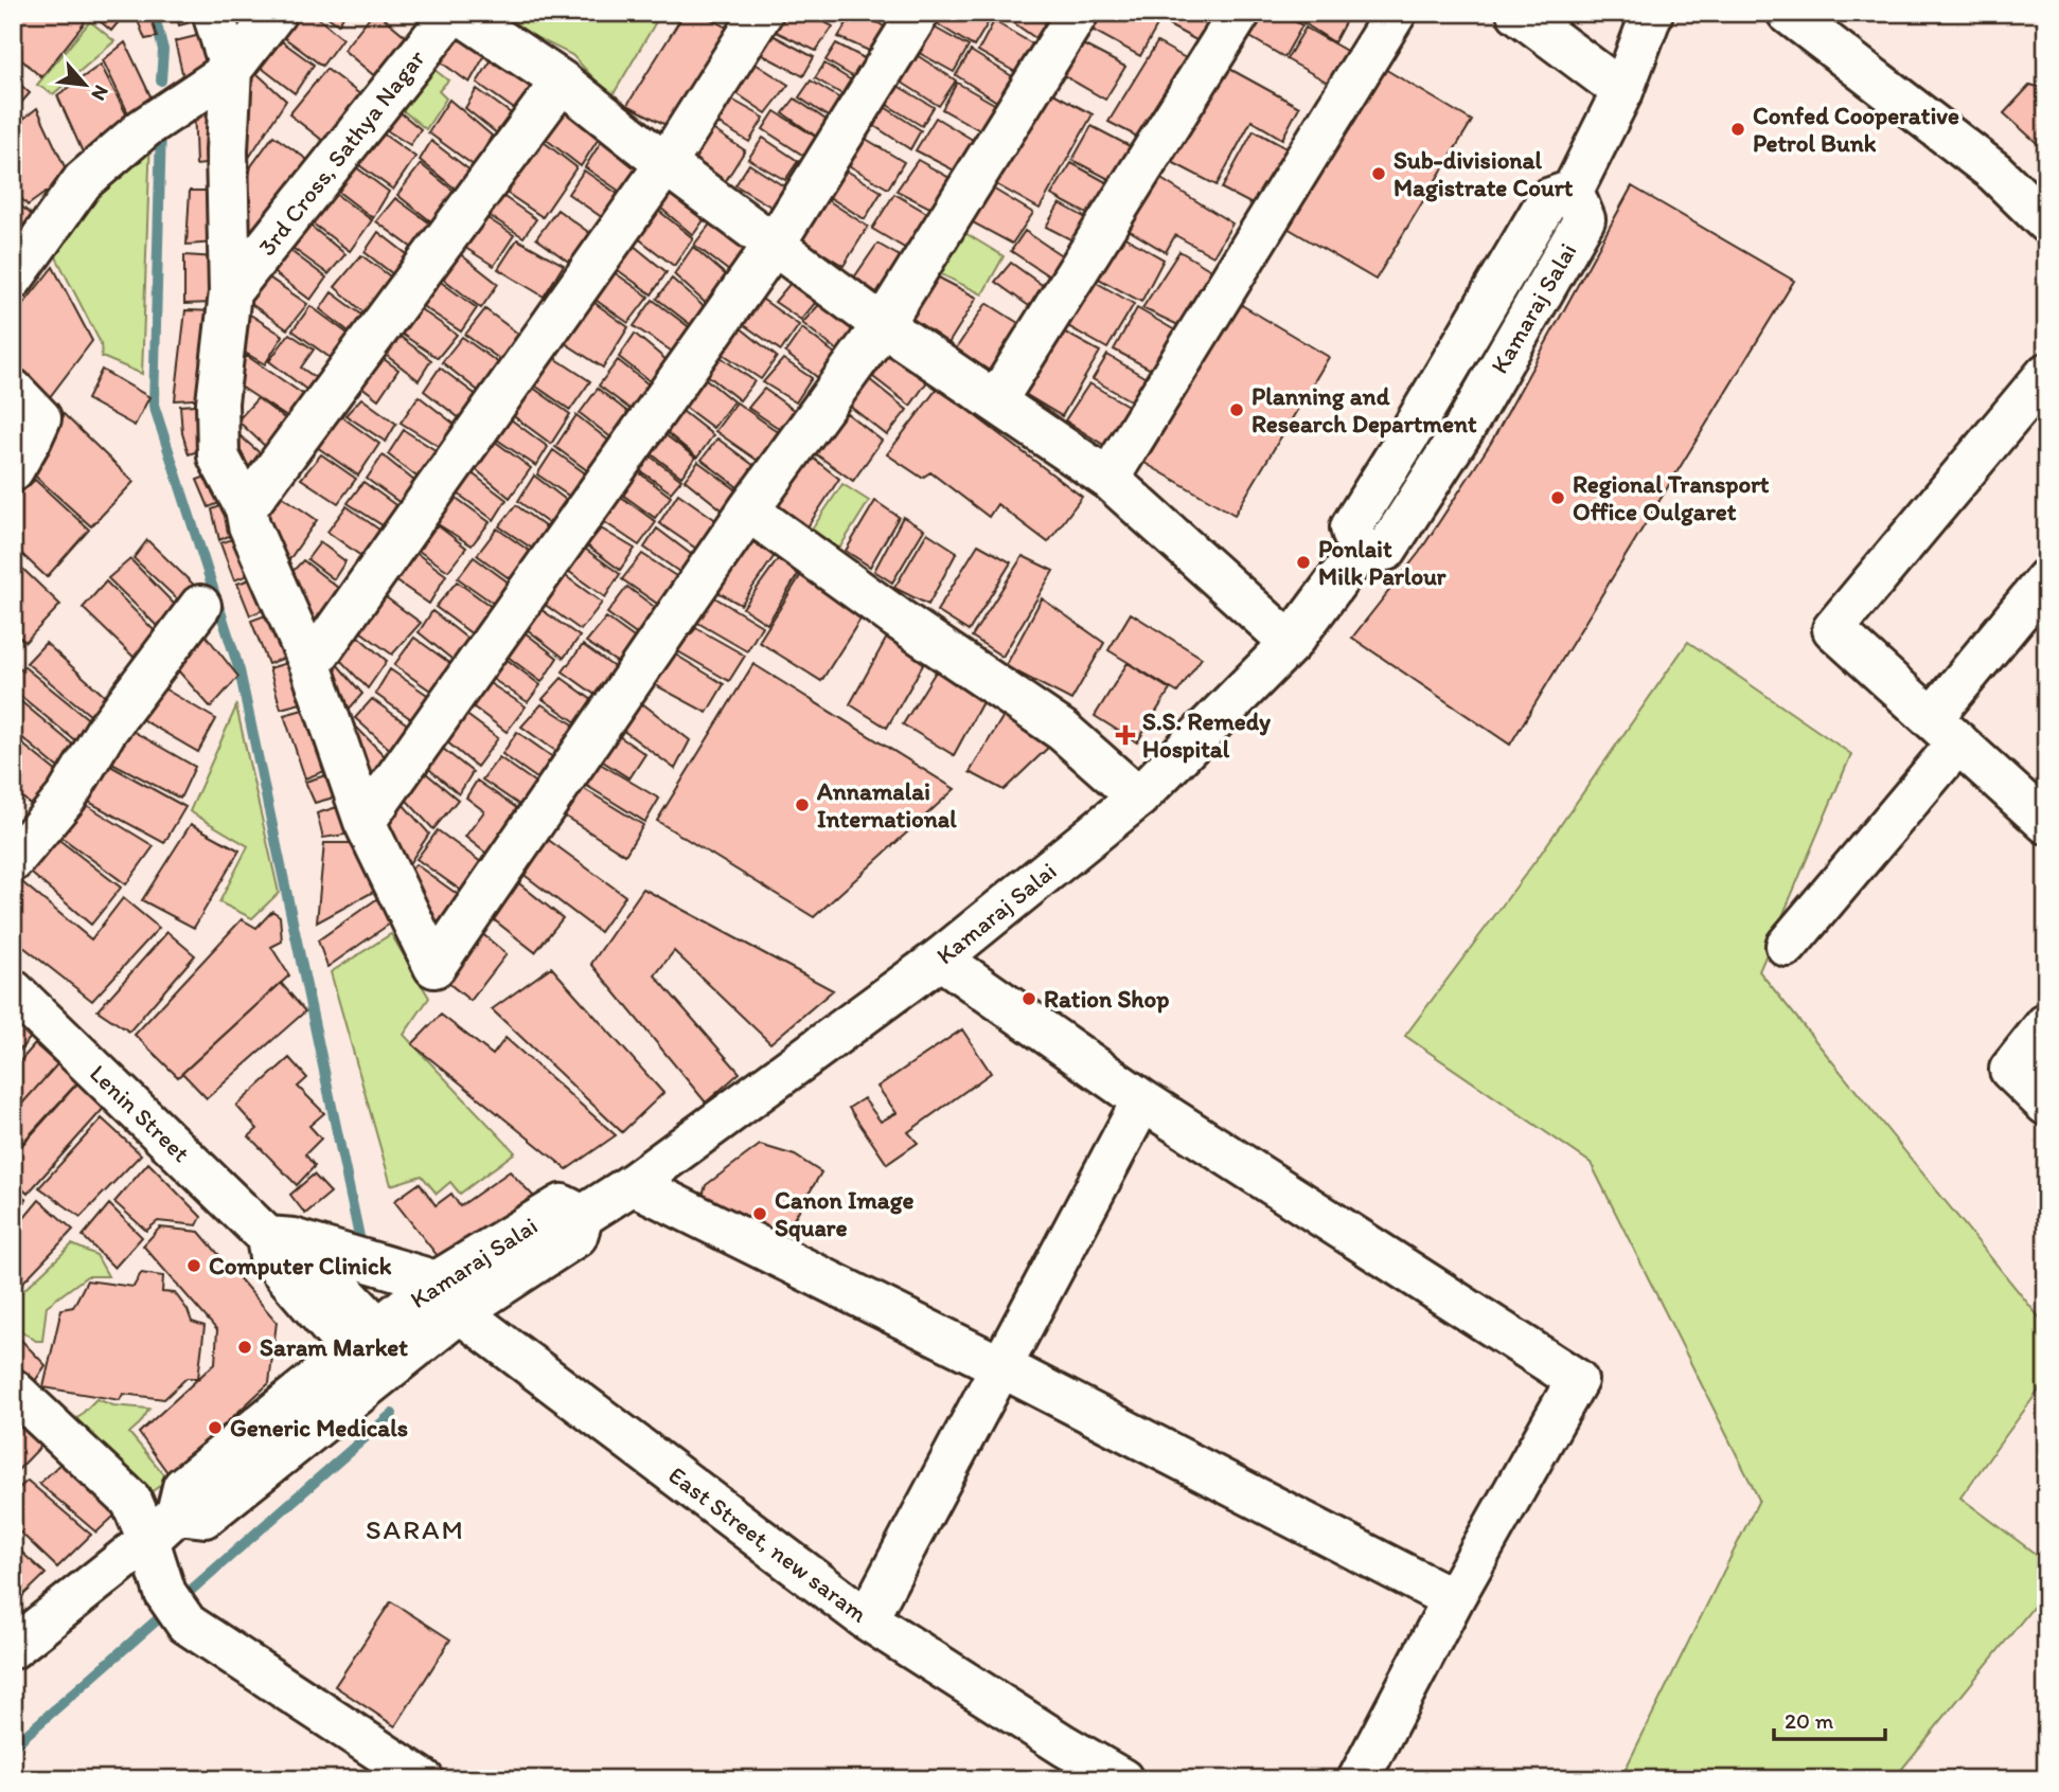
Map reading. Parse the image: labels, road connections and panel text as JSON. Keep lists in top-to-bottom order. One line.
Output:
{"streets":{"street":["3rd Cross, Sathya Nagar","Kamaraj Salai","Lenin Street","East Street, new saram"]},"crossings":[["Kamaraj Salai","East Street, new saram"]],"districts":["SARAM"],"places":{"other":["Confed Cooperative Petrol Bunk","Sub-divisional Magistrate Court","Planning and Research Department","Regional Transport Office Oulgaret","Ponlait Milk Parlour","Annamalai International","Ration Shop","Canon Image Square","Computer Clinick","Saram Market","Generic Medicals"],"health":["S.S. Remedy Hospital"]},"scale_bar":"20 m","north":"bottom right"}
